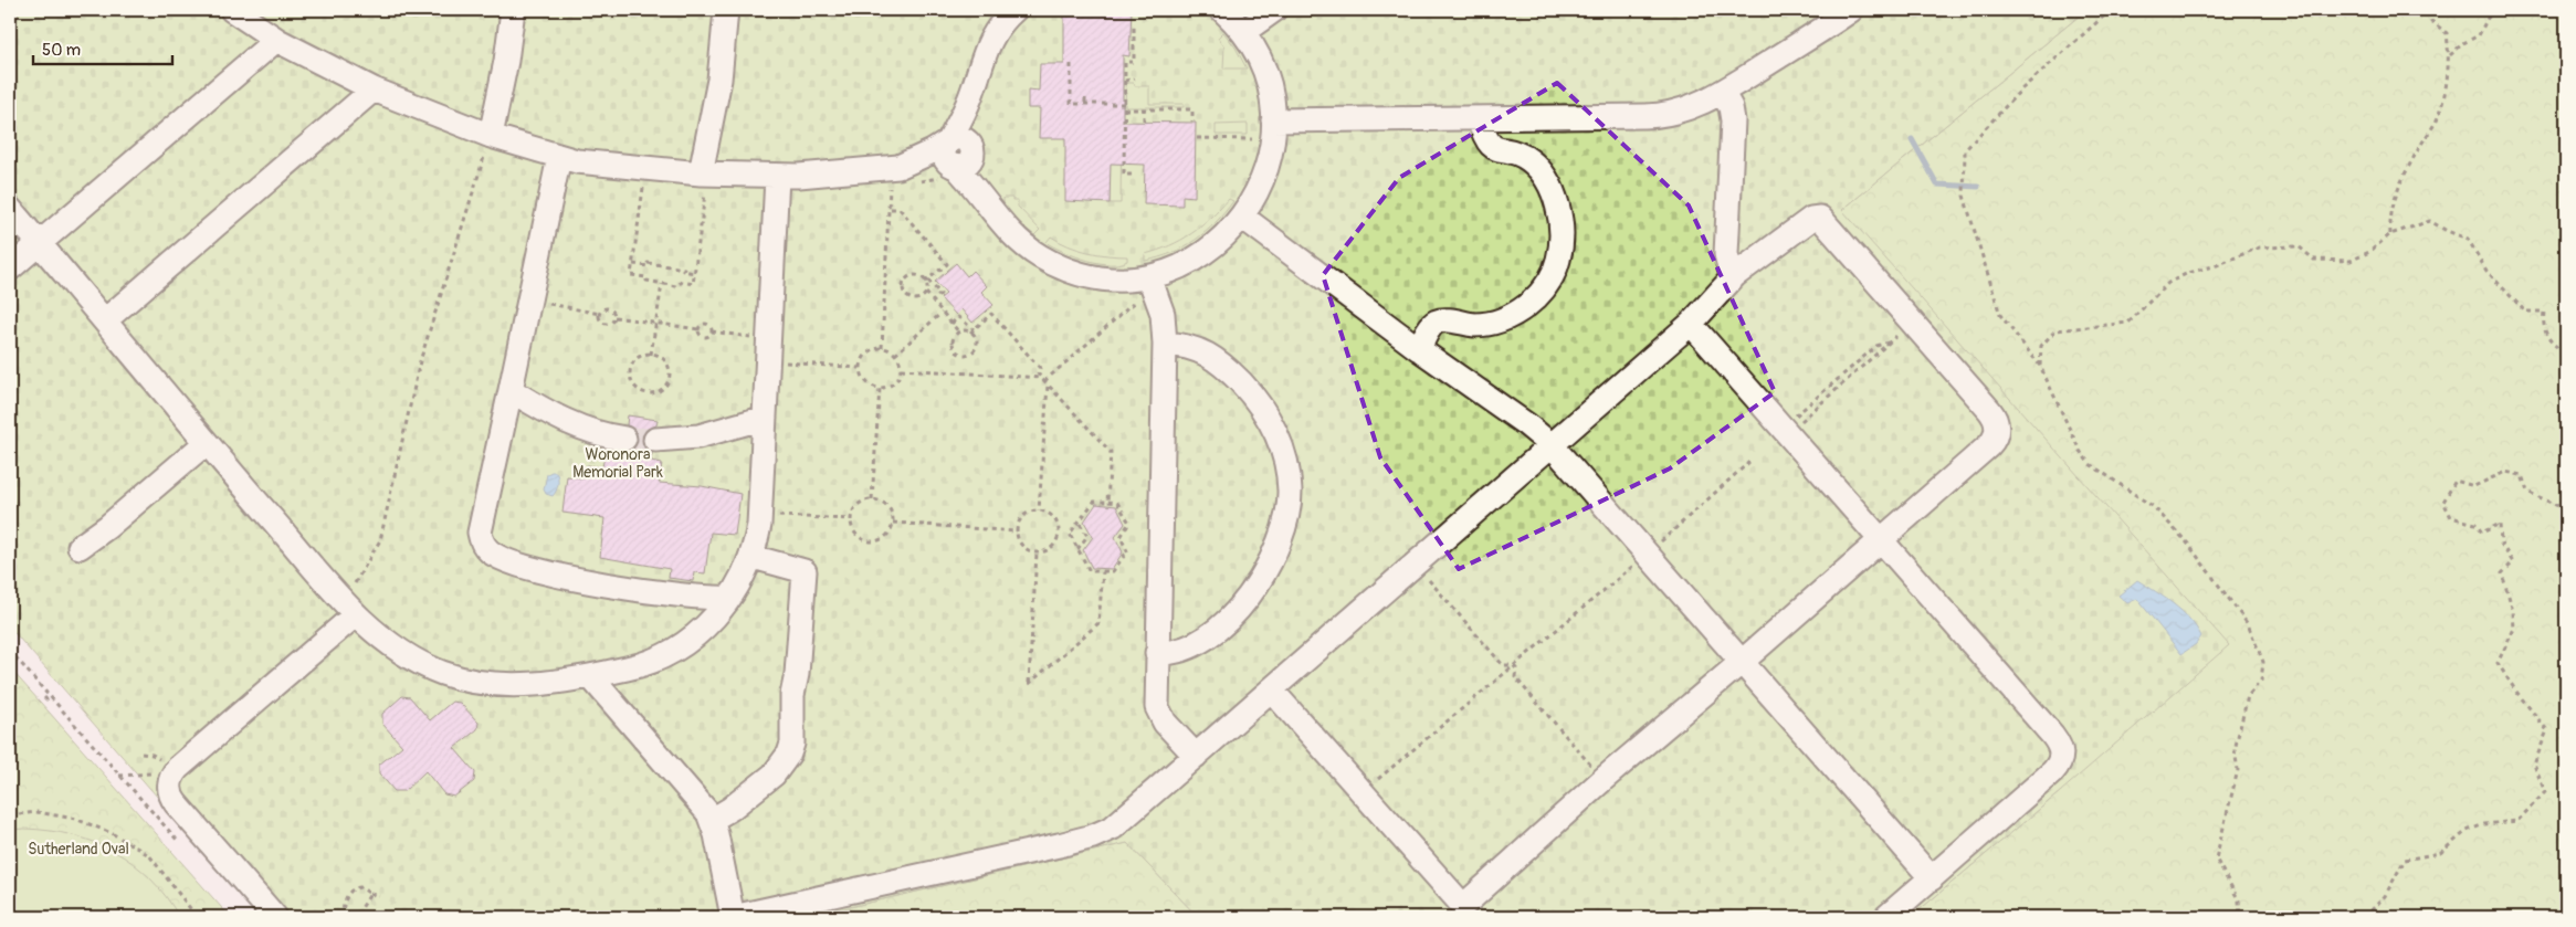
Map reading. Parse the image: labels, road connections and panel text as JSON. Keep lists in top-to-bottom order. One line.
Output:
{"parks":["Woronora Memorial Park","Sutherland Oval"],"scale_bar":"50 m"}
